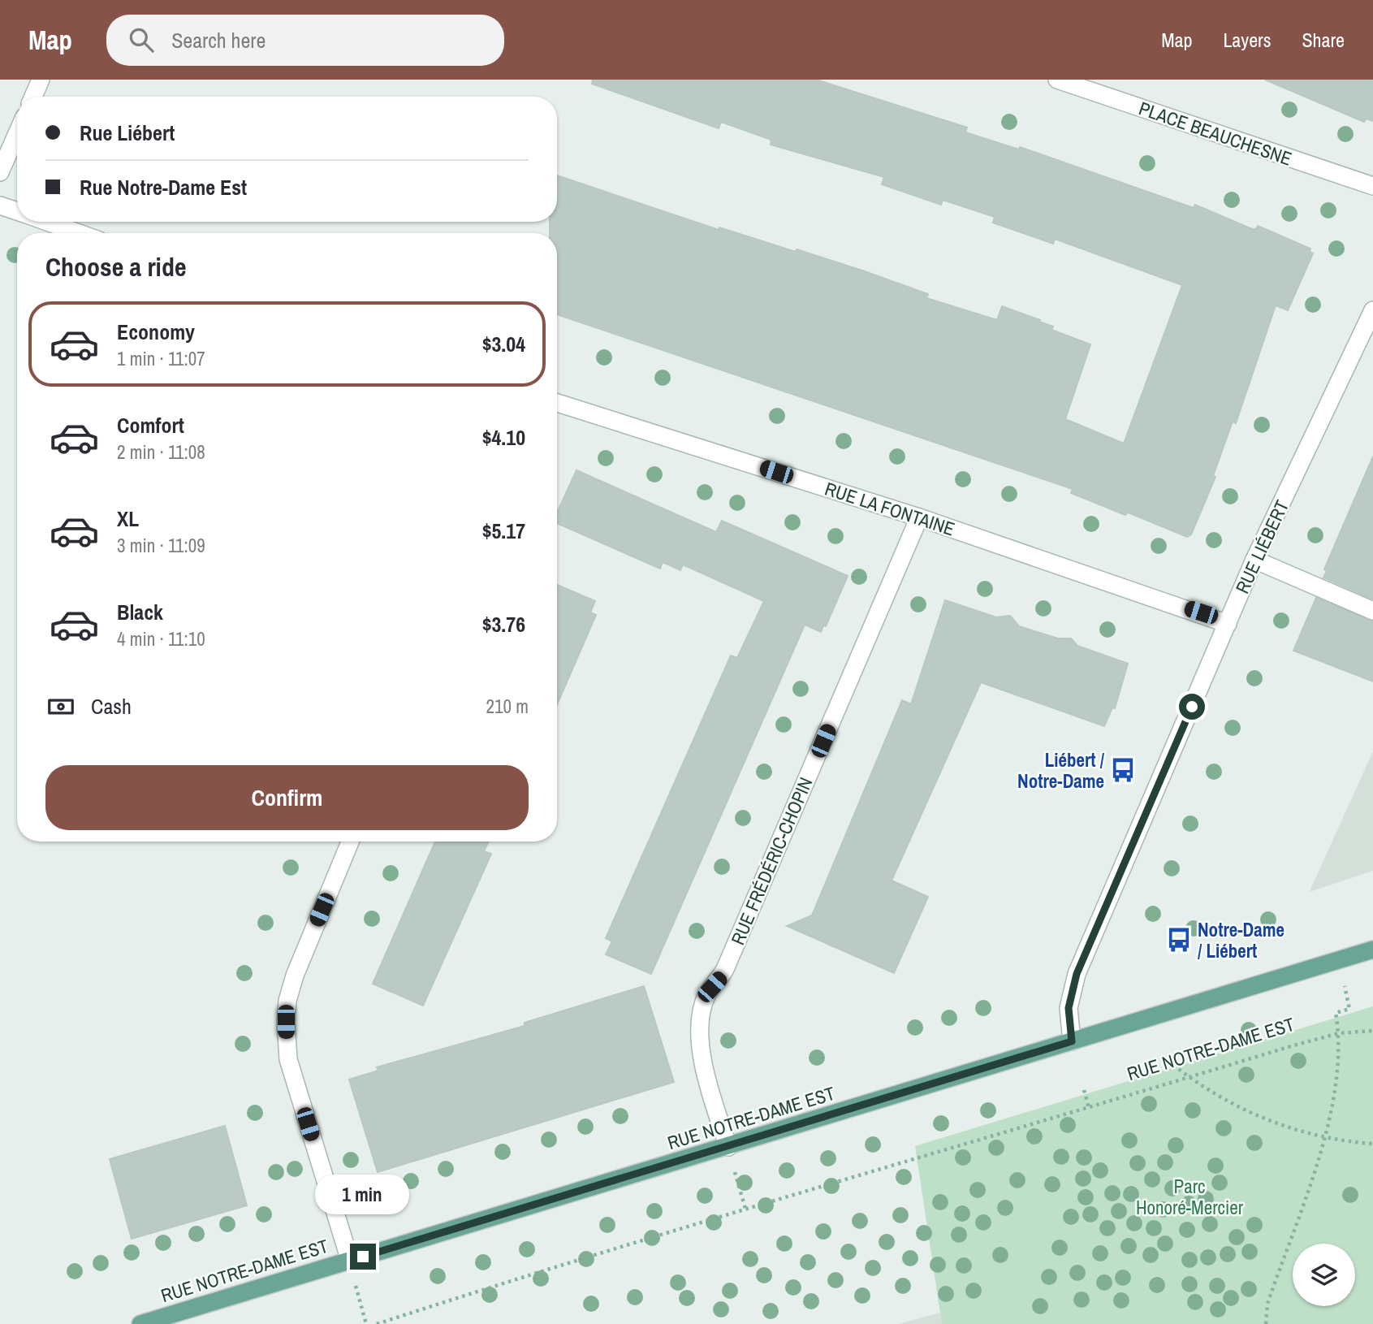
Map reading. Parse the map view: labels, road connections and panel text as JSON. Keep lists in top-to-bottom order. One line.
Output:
{"streets":{"main road":["RUE NOTRE-DAME EST"],"street":["PLACE BEAUCHESNE","RUE LA FONTAINE","RUE LIÉBERT","RUE FRÉDÉRIC-CHOPIN"]},"crossings":[["RUE LA FONTAINE","RUE LIÉBERT"],["RUE LA FONTAINE","RUE FRÉDÉRIC-CHOPIN"],["RUE LIÉBERT","RUE NOTRE-DAME EST"],["RUE FRÉDÉRIC-CHOPIN","RUE NOTRE-DAME EST"]],"parks":["Parc Honoré-Mercier"],"places":{"bus stop":["Liébert / Notre-Dame","Notre-Dame / Liébert"]},"page":{"header":"Map","search":"Search here","nav":["Map","Layers","Share"],"banner":["Rue Liébert","Rue Notre-Dame Est"],"heading":"Choose a ride","list":[{"name":"Economy","note":"1 min · 11:07","value":"$3.04"},{"name":"Comfort","note":"2 min · 11:08","value":"$4.10"},{"name":"XL","note":"3 min · 11:09","value":"$5.17"},{"name":"Black","note":"4 min · 11:10","value":"$3.76"}],"pay":["Cash","210 m"],"buttons":"Confirm","bubble":"1 min"}}
